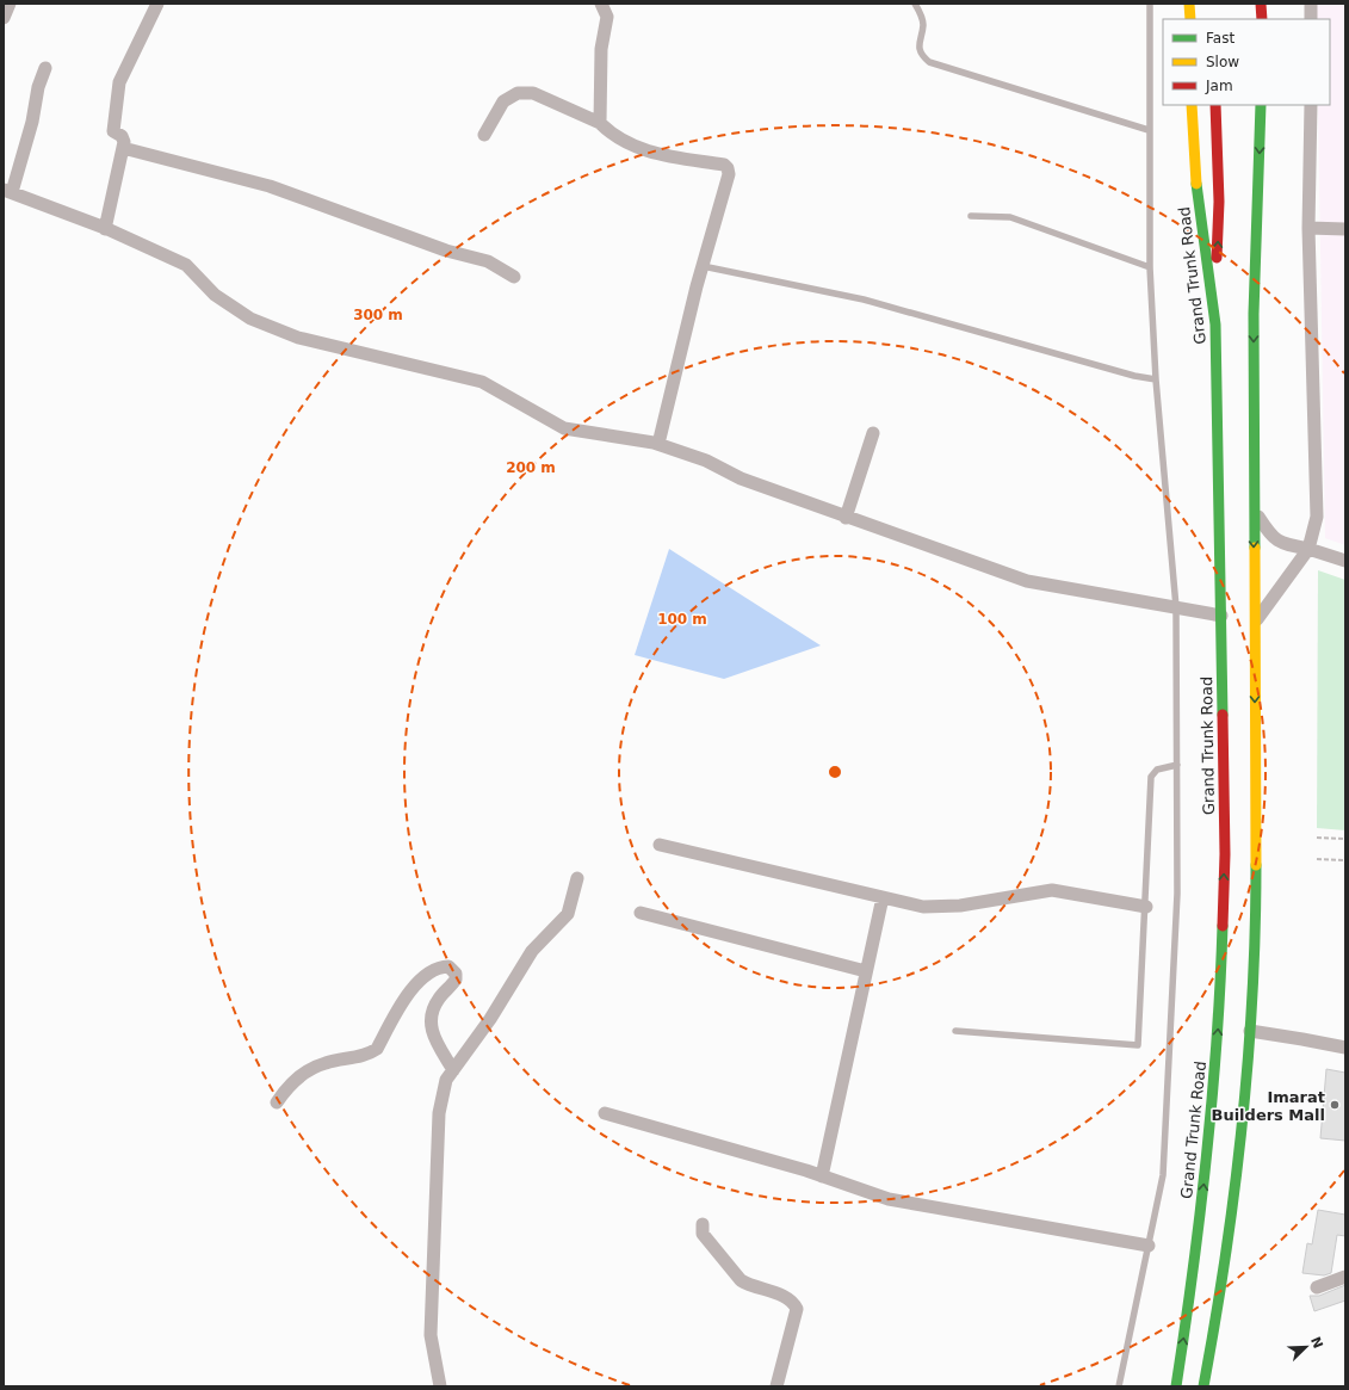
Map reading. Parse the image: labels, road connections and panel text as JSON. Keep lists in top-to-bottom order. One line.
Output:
{"streets":{"highway":["Grand Trunk Road"]},"places":["Imarat Builders Mall"],"legend":["Fast","Slow","Jam"],"north":"top right","rings":["300 m","200 m","100 m"]}
